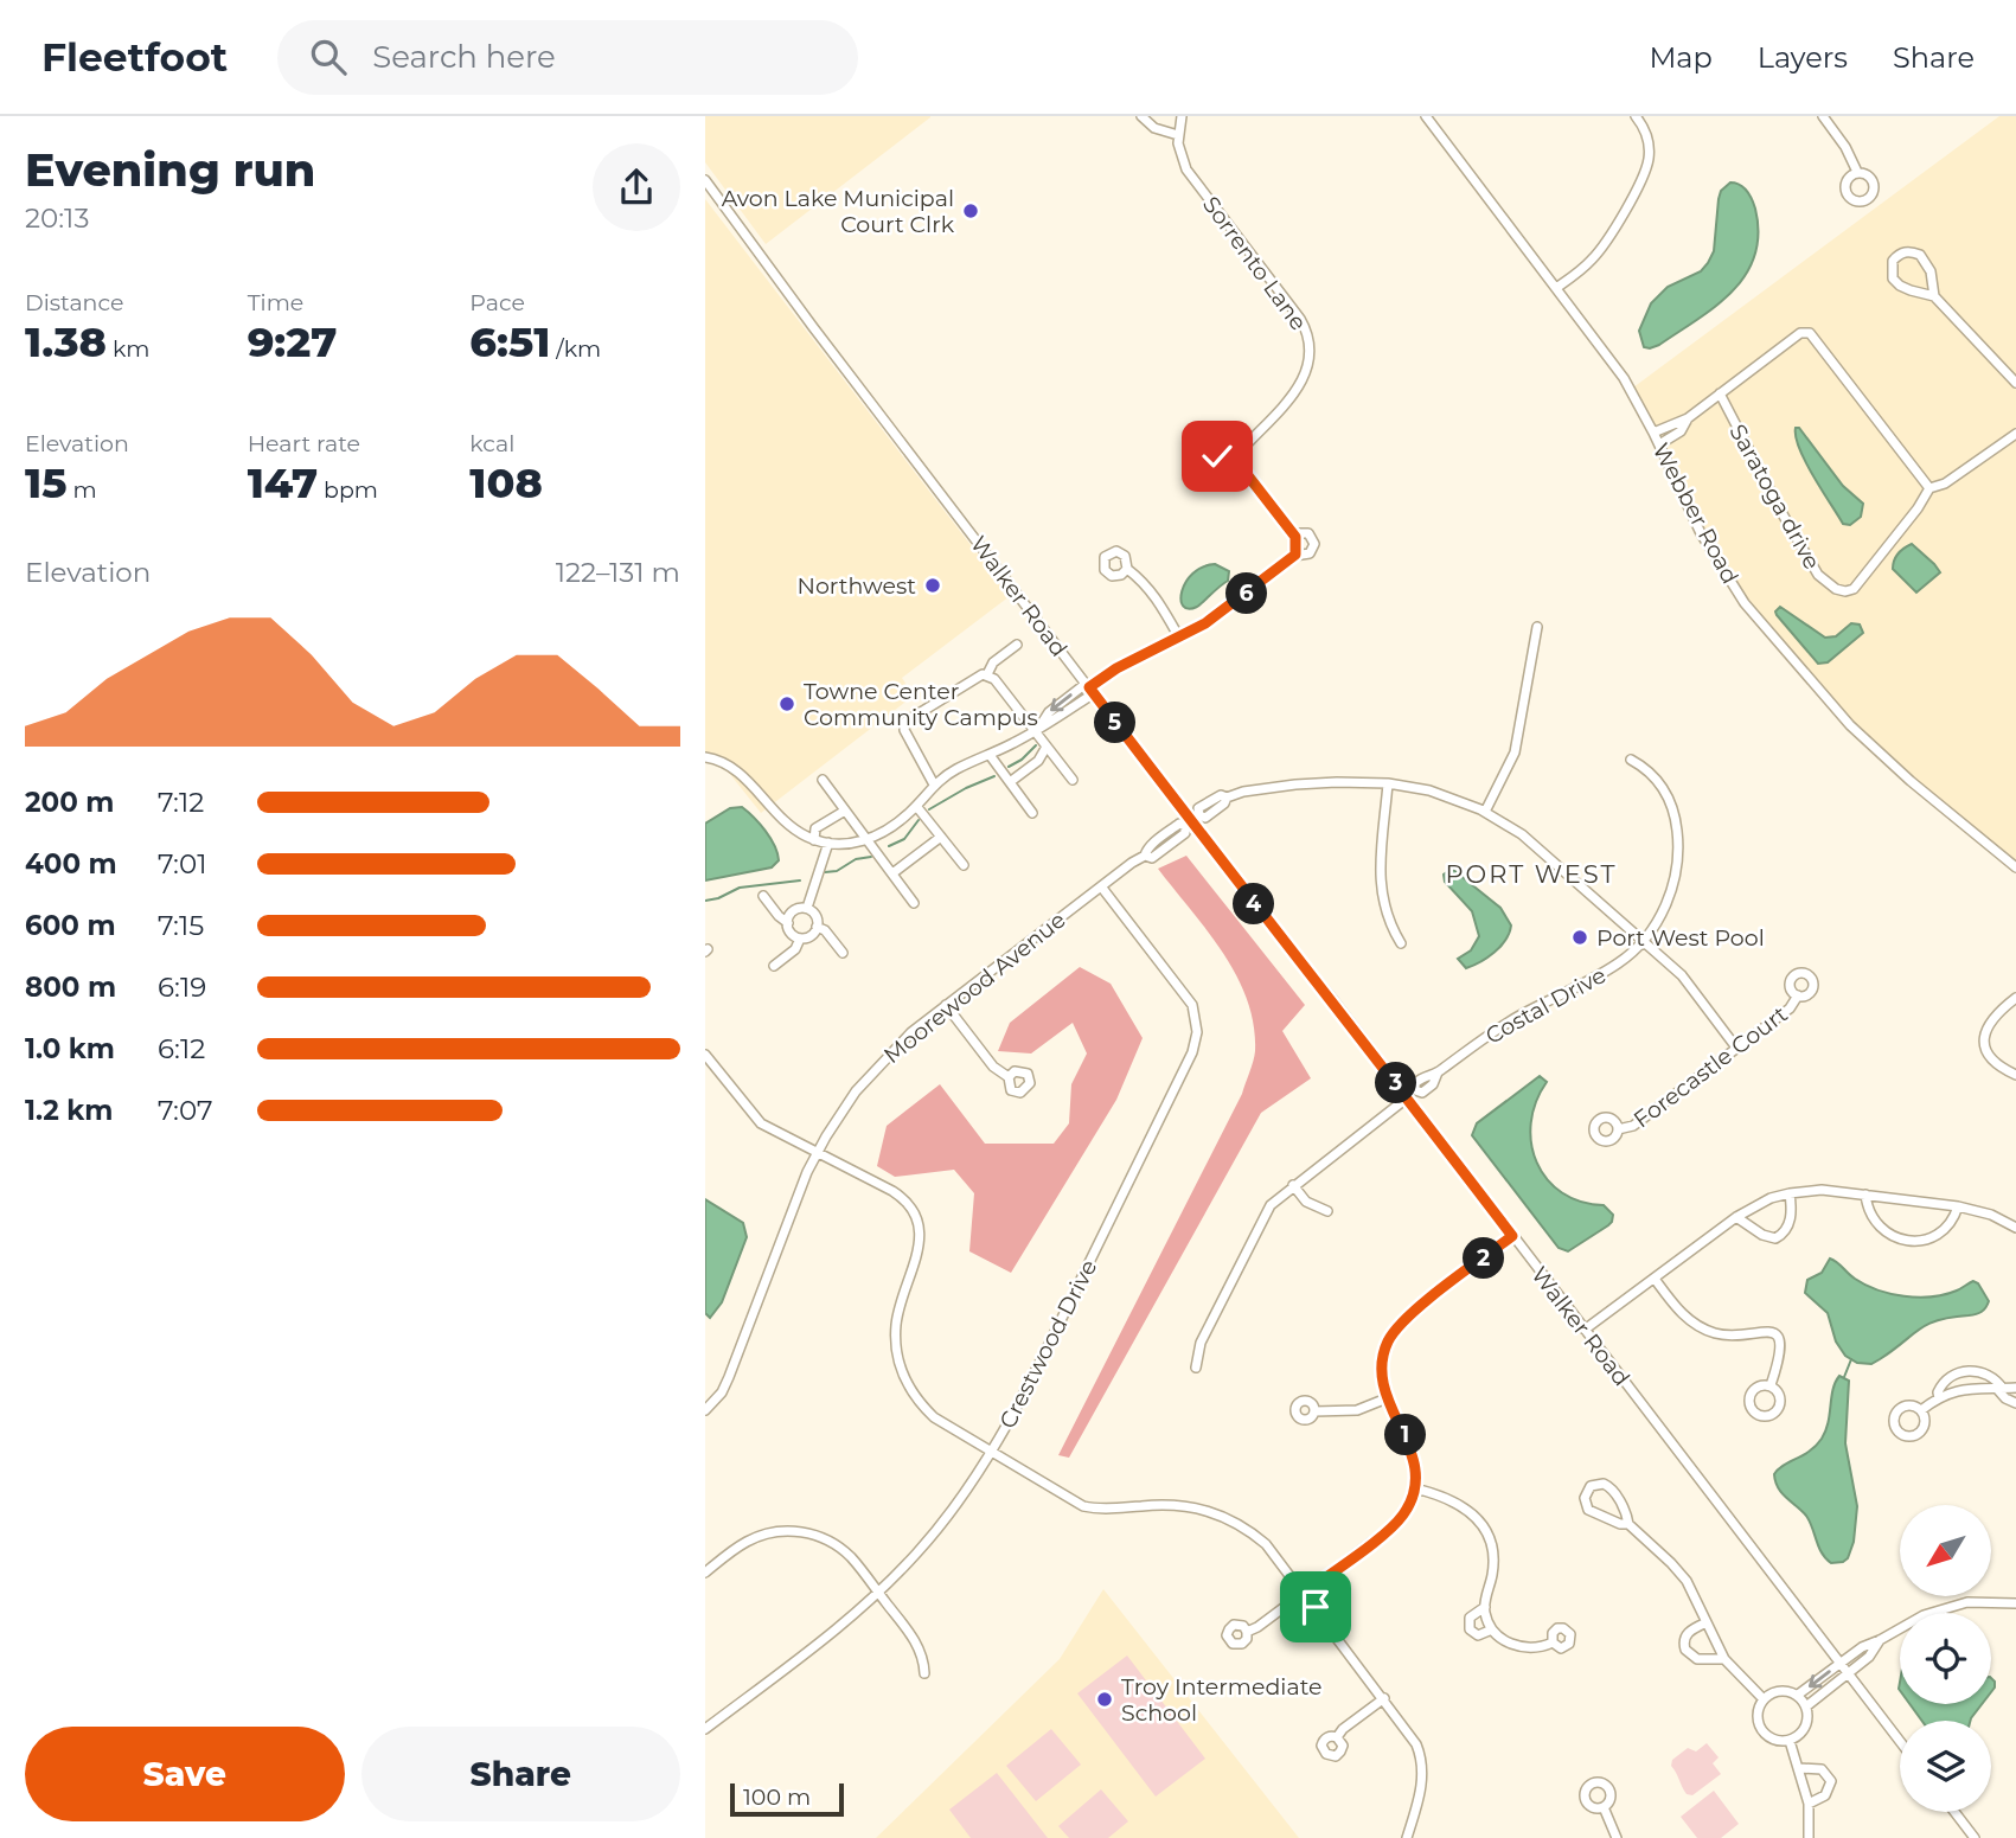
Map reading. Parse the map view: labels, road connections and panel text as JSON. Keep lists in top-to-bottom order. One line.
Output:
{"streets":{"street":["Sorrento Lane","Saratoga drive","Webber Road","Walker Road","Moorewood Avenue","Costal Drive","Forecastle Court","Crestwood Drive"]},"crossings":[["Sorrento Lane","Walker Road"],["Walker Road","Moorewood Avenue"],["Walker Road","Costal Drive"],["Moorewood Avenue","Crestwood Drive"]],"districts":["PORT WEST"],"places":["Avon Lake Municipal Court Clrk","Northwest","Towne Center Community Campus","Port West Pool","Troy Intermediate School"],"scale_bar":"100 m","north":"bottom left","page":{"header":"Fleetfoot","search":"Search here","nav":["Map","Layers","Share"],"heading":["Evening run","20:13"],"stats":[["Distance","1.38 km"],["Time","9:27"],["Pace","6:51 /km"],["Elevation","15 m"],["Heart rate","147 bpm"],["kcal","108"]],"chart":["Elevation","122–131 m"],"pins":["6","5","4","3","2","1"],"list":[{"name":"200 m","note":"7:12"},{"name":"400 m","note":"7:01"},{"name":"600 m","note":"7:15"},{"name":"800 m","note":"6:19"},{"name":"1.0 km","note":"6:12"},{"name":"1.2 km","note":"7:07"}],"buttons":["Save","Share"],"scale":"100 m"}}
